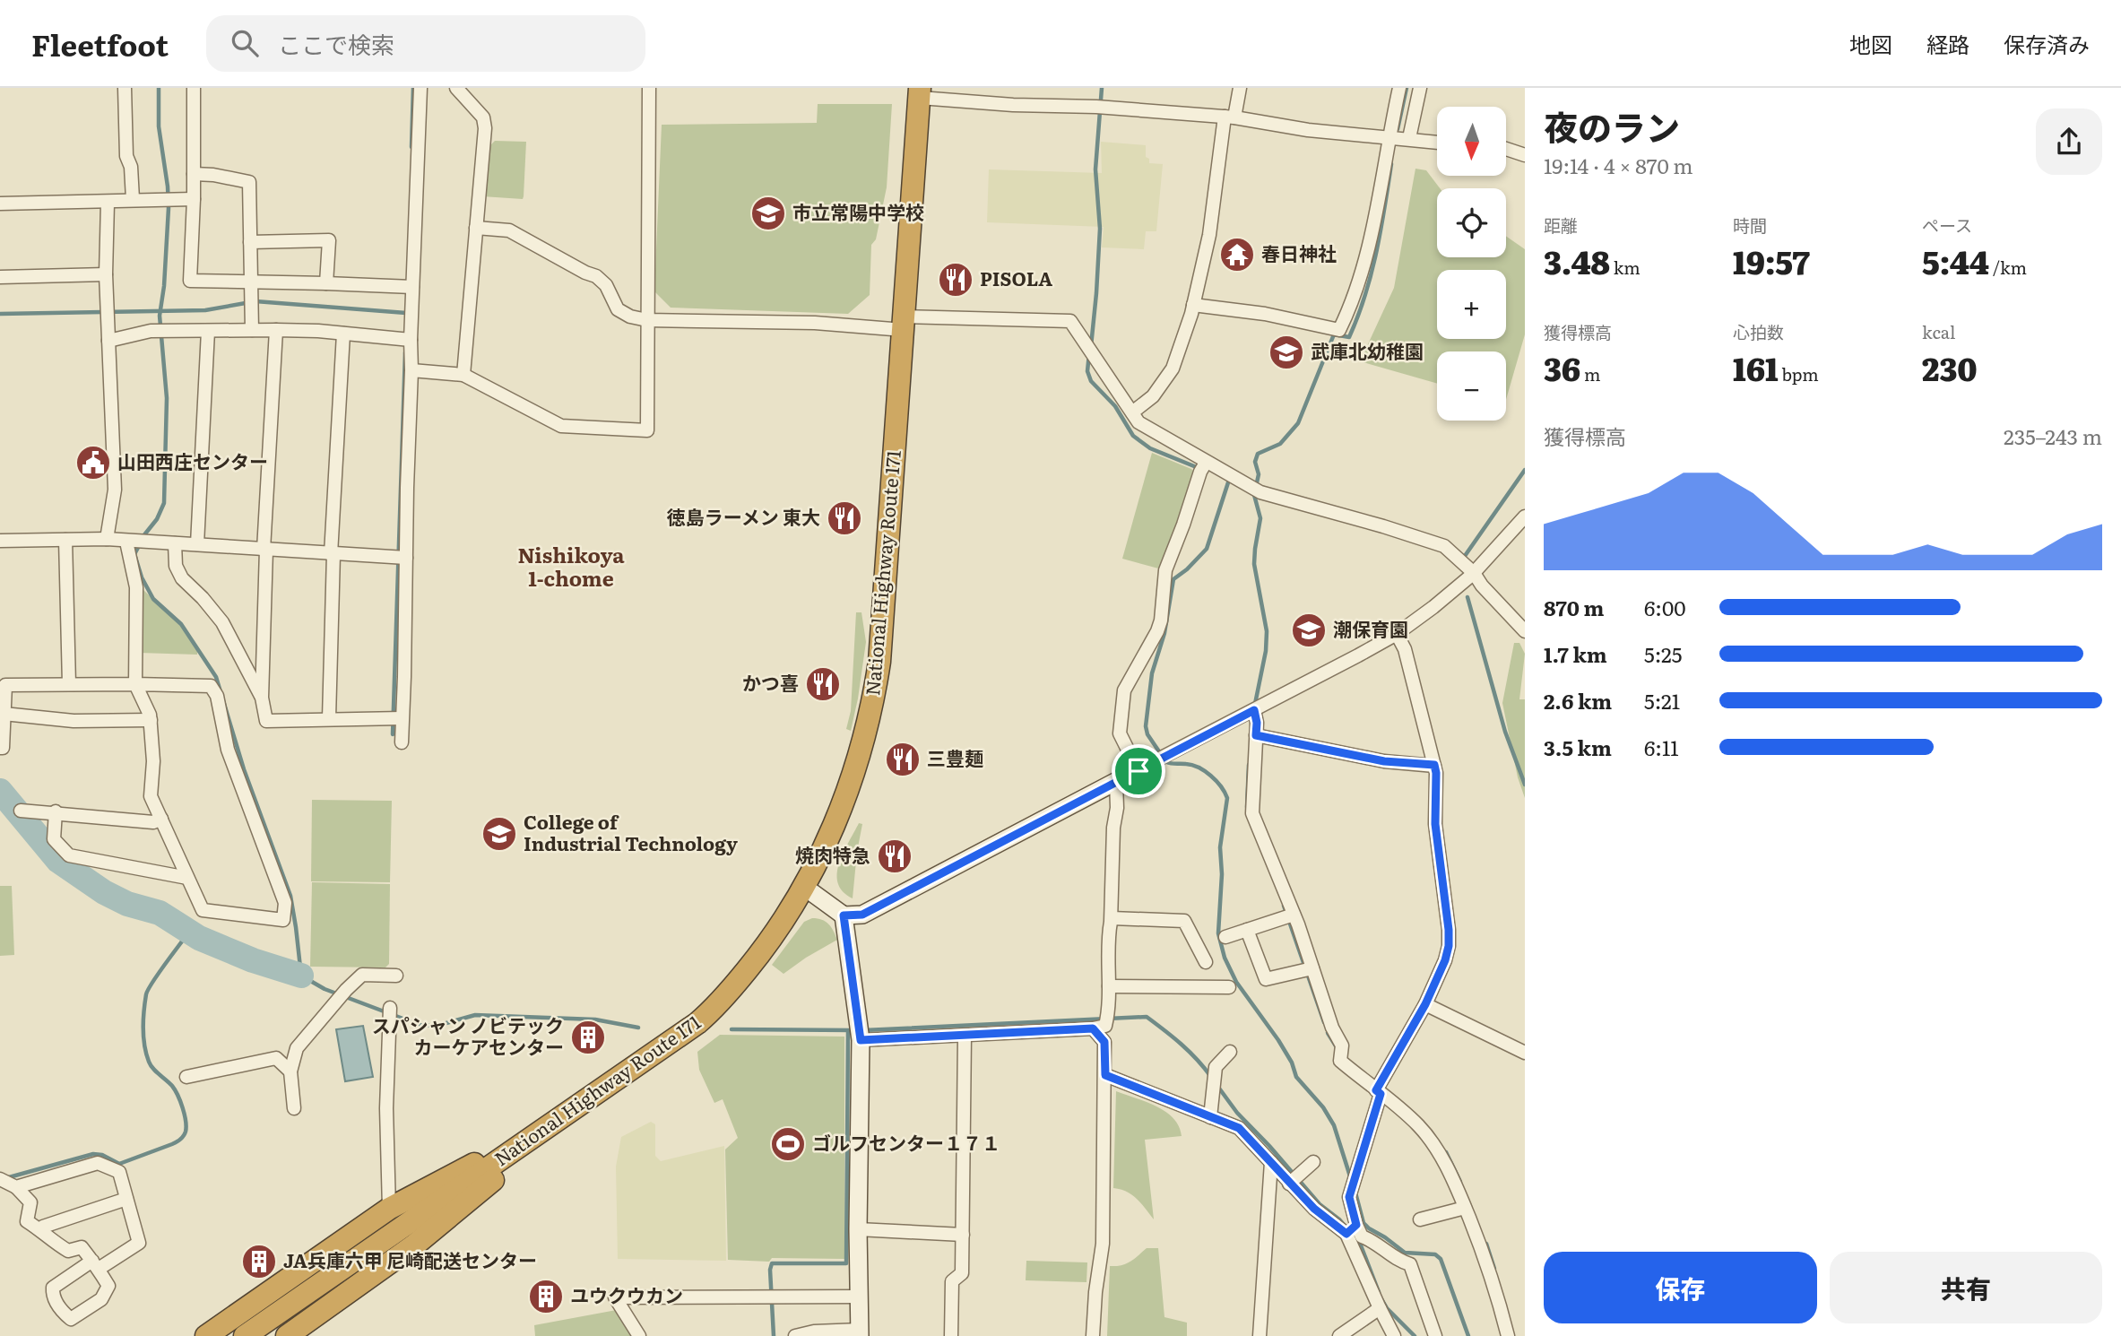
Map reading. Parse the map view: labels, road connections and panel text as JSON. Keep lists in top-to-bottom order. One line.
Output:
{"streets":{"highway":["National Highway Route 171"]},"districts":["Nishikoya 1-chome"],"places":{"school or university":["市立常陽中学校","武庫北幼稚園","潮保育園","College of Industrial Technology"],"temple":["春日神社"],"restaurant":["PISOLA","徳島ラーメン 東大","かつ喜","三豊麺","焼肉特急"],"public building":["山田西庄センター"],"building":["スパシャン ノビテック カーケアセンター","JA兵庫六甲 尼崎配送センター","ユウクウカン"],"sports":["ゴルフセンター１７１"]},"north":"bottom","page":{"header":"Fleetfoot","search":"ここで検索","nav":["地図","経路","保存済み"],"heading":["夜のラン","19:14 · 4 × 870 m"],"map_buttons":["+","−"],"stats":[["距離","3.48 km"],["時間","19:57"],["ペース","5:44 /km"],["獲得標高","36 m"],["心拍数","161 bpm"],["kcal","230"]],"chart":["獲得標高","235–243 m"],"list":[{"name":"870 m","note":"6:00"},{"name":"1.7 km","note":"5:25"},{"name":"2.6 km","note":"5:21"},{"name":"3.5 km","note":"6:11"}],"buttons":["保存","共有"]}}
